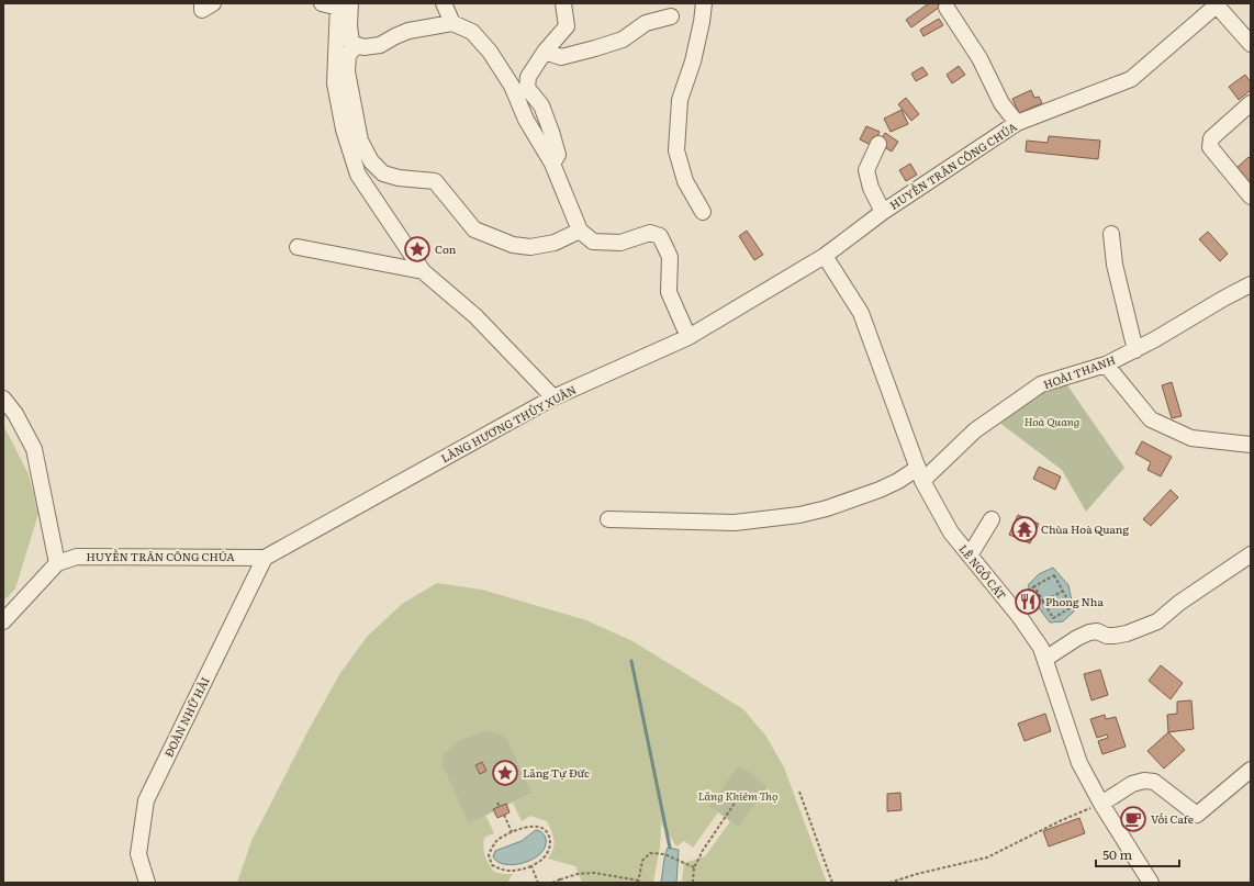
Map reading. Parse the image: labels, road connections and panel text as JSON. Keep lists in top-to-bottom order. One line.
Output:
{"streets":{"street":["HUYỀN TRÂN CÔNG CHÚA","HOÀI THANH","LÀNG HƯƠNG THỦY XUÂN","LÊ NGÔ CÁT","ĐOÀN NHỮ HÀI"]},"crossings":[["HUYỀN TRÂN CÔNG CHÚA","LÀNG HƯƠNG THỦY XUÂN"],["HUYỀN TRÂN CÔNG CHÚA","LÊ NGÔ CÁT"],["HUYỀN TRÂN CÔNG CHÚA","ĐOÀN NHỮ HÀI"],["HOÀI THANH","LÊ NGÔ CÁT"],["LÀNG HƯƠNG THỦY XUÂN","LÊ NGÔ CÁT"],["LÀNG HƯƠNG THỦY XUÂN","ĐOÀN NHỮ HÀI"]],"parks":["Hoà Quang","Lăng Khiêm Thọ"],"places":{"place":["Con","Lăng Tự Đức"],"temple":["Chùa Hoà Quang"],"restaurant":["Phong Nha"],"cafe":["Vối Cafe"]},"scale_bar":"50 m"}
